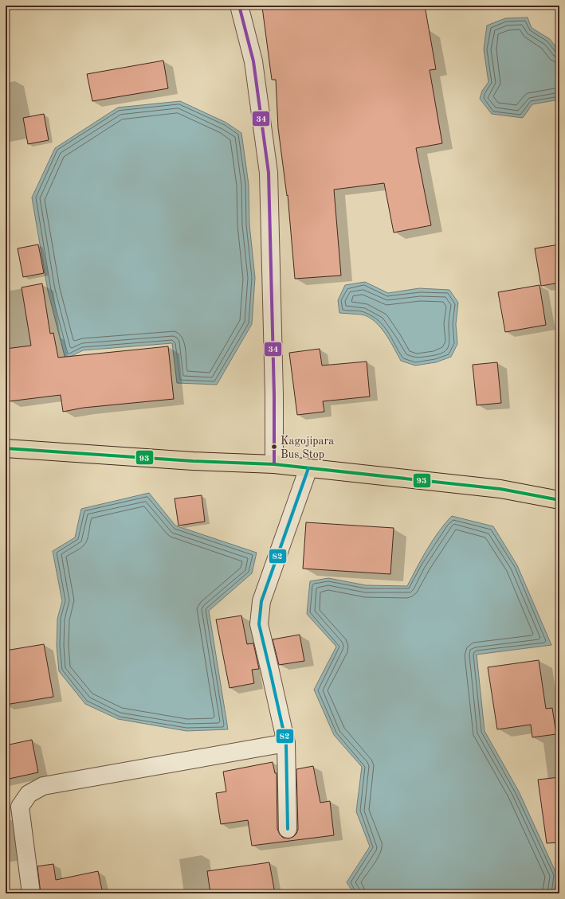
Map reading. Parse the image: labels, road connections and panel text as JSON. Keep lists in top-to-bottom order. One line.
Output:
{"places":["Kagojipara Bus Stop"],"lines":["transit line 34","transit line 93","transit line 82"]}
